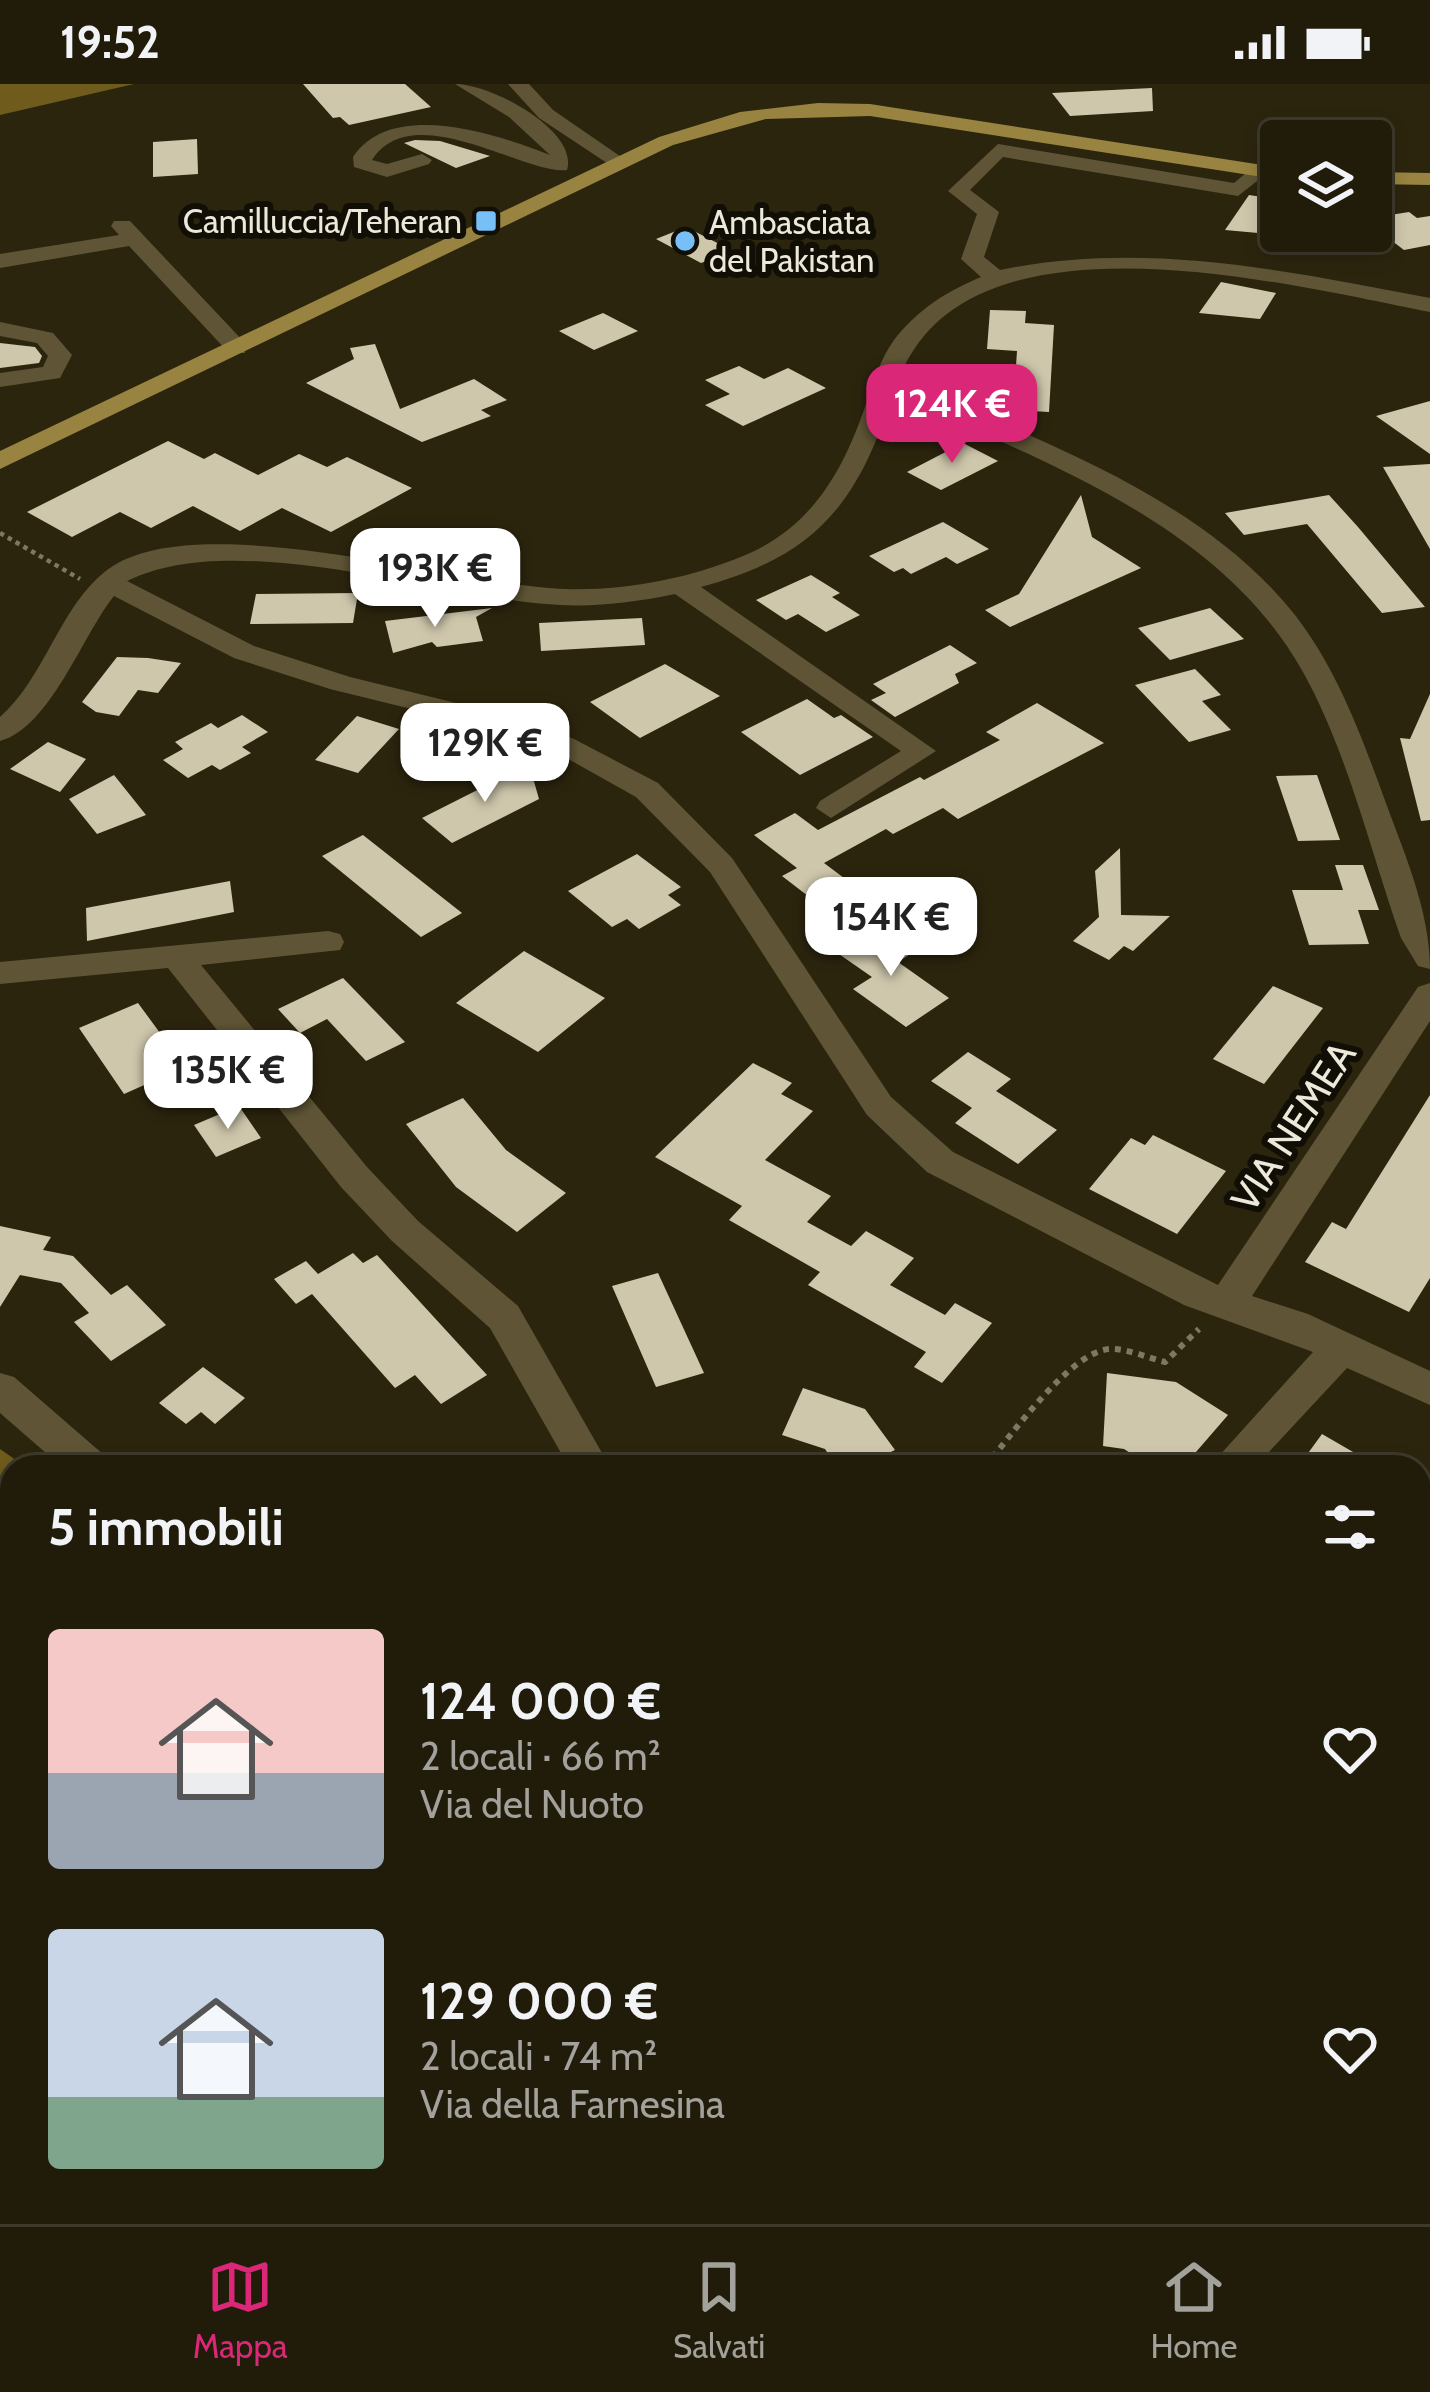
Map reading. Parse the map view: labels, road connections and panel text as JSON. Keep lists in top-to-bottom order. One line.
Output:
{"streets":{"street":["VIA NEMEA"]},"places":{"transit":["Camilluccia/Teheran"],"other":["Ambasciata del Pakistan"]},"page":{"status":"19:52","price":["124K €","193K €","129K €","154K €","135K €"],"heading":"5 immobili","list":[{"name":"124 000 €","note":"2 locali · 66 m² · Via del Nuoto"},{"name":"129 000 €","note":"2 locali · 74 m² · Via della Farnesina"}],"tabs":["Mappa","Salvati","Home"]}}
